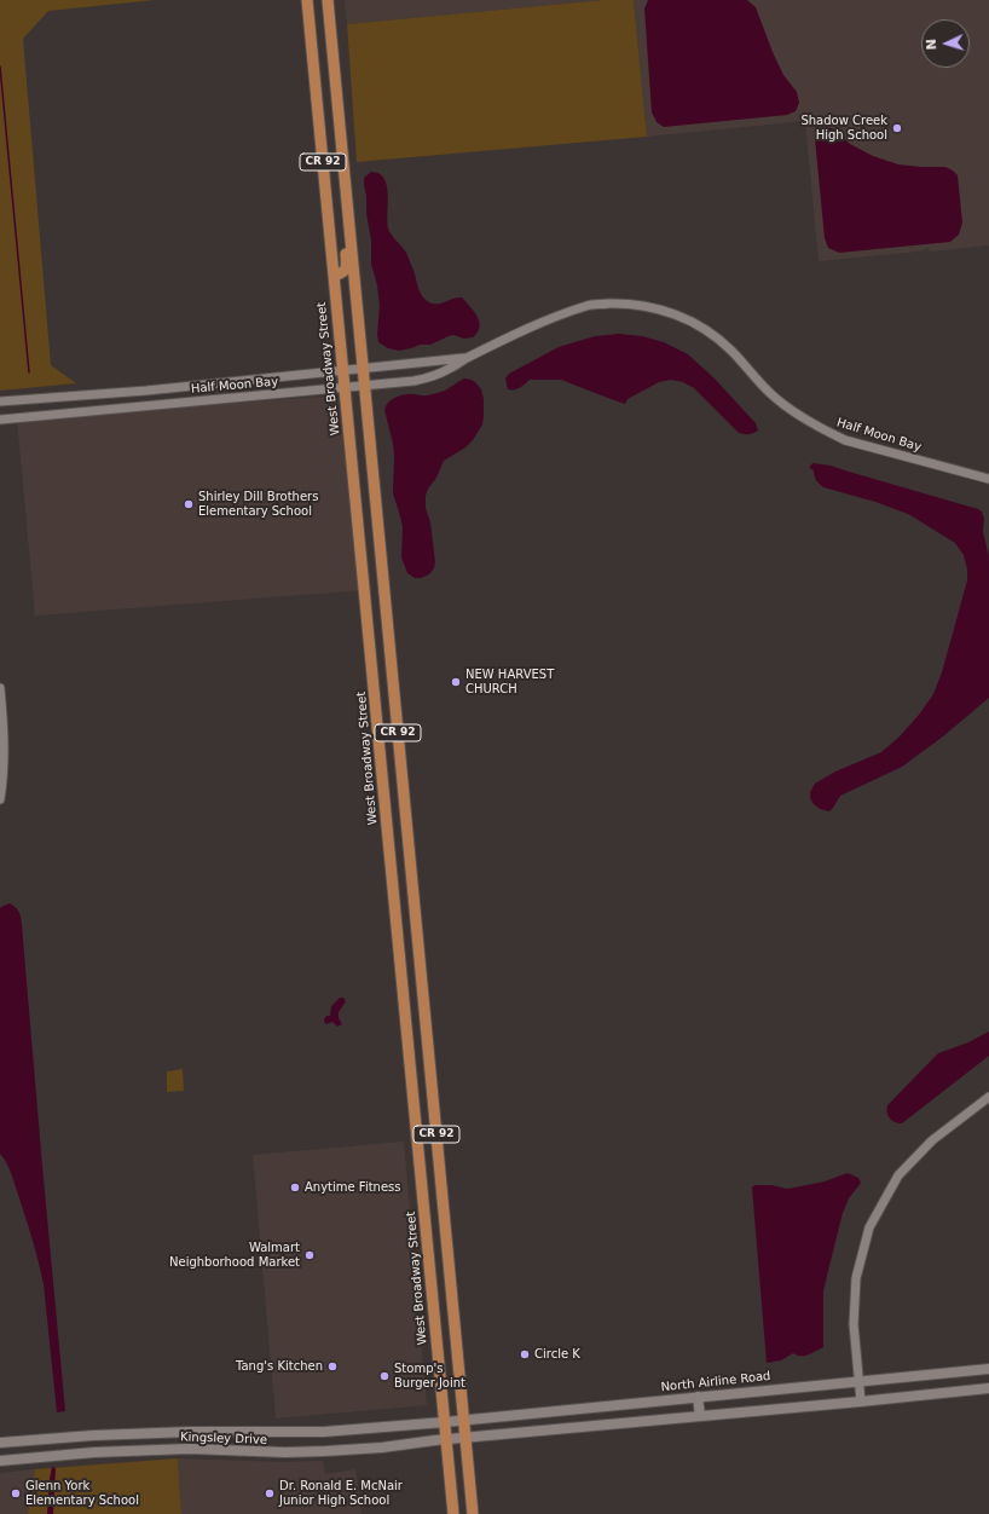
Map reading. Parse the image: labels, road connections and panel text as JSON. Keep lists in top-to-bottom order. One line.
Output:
{"streets":{"main road":["CR 92","West Broadway Street","North Airline Road","Kingsley Drive"],"street":["Half Moon Bay"]},"crossings":[["CR 92","Half Moon Bay"],["CR 92","North Airline Road"],["West Broadway Street","Half Moon Bay"],["West Broadway Street","North Airline Road"],["West Broadway Street","Kingsley Drive"],["North Airline Road","Kingsley Drive"]],"places":["Shadow Creek High School","Shirley Dill Brothers Elementary School","NEW HARVEST CHURCH","Anytime Fitness","Walmart Neighborhood Market","Circle K","Tang's Kitchen","Stomp's Burger Joint","Glenn York Elementary School","Dr. Ronald E. McNair Junior High School"],"north":"left"}
